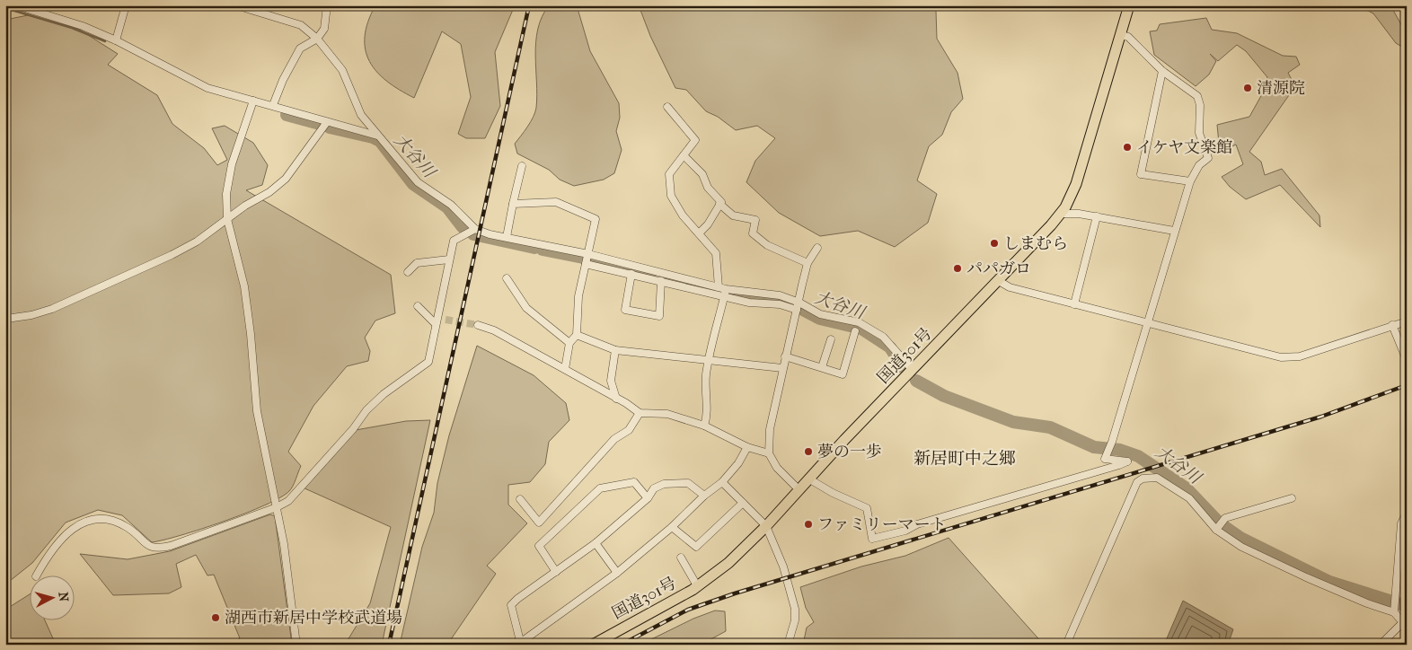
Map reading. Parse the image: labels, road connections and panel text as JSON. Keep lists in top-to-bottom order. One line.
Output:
{"streets":{"highway":["国道301号"]},"districts":["新居町中之郷"],"water":["大谷川"],"places":["清源院","イケヤ文楽館","しまむら","パパガロ","夢の一歩","ファミリーマート","湖西市新居中学校武道場"],"north":"right"}
